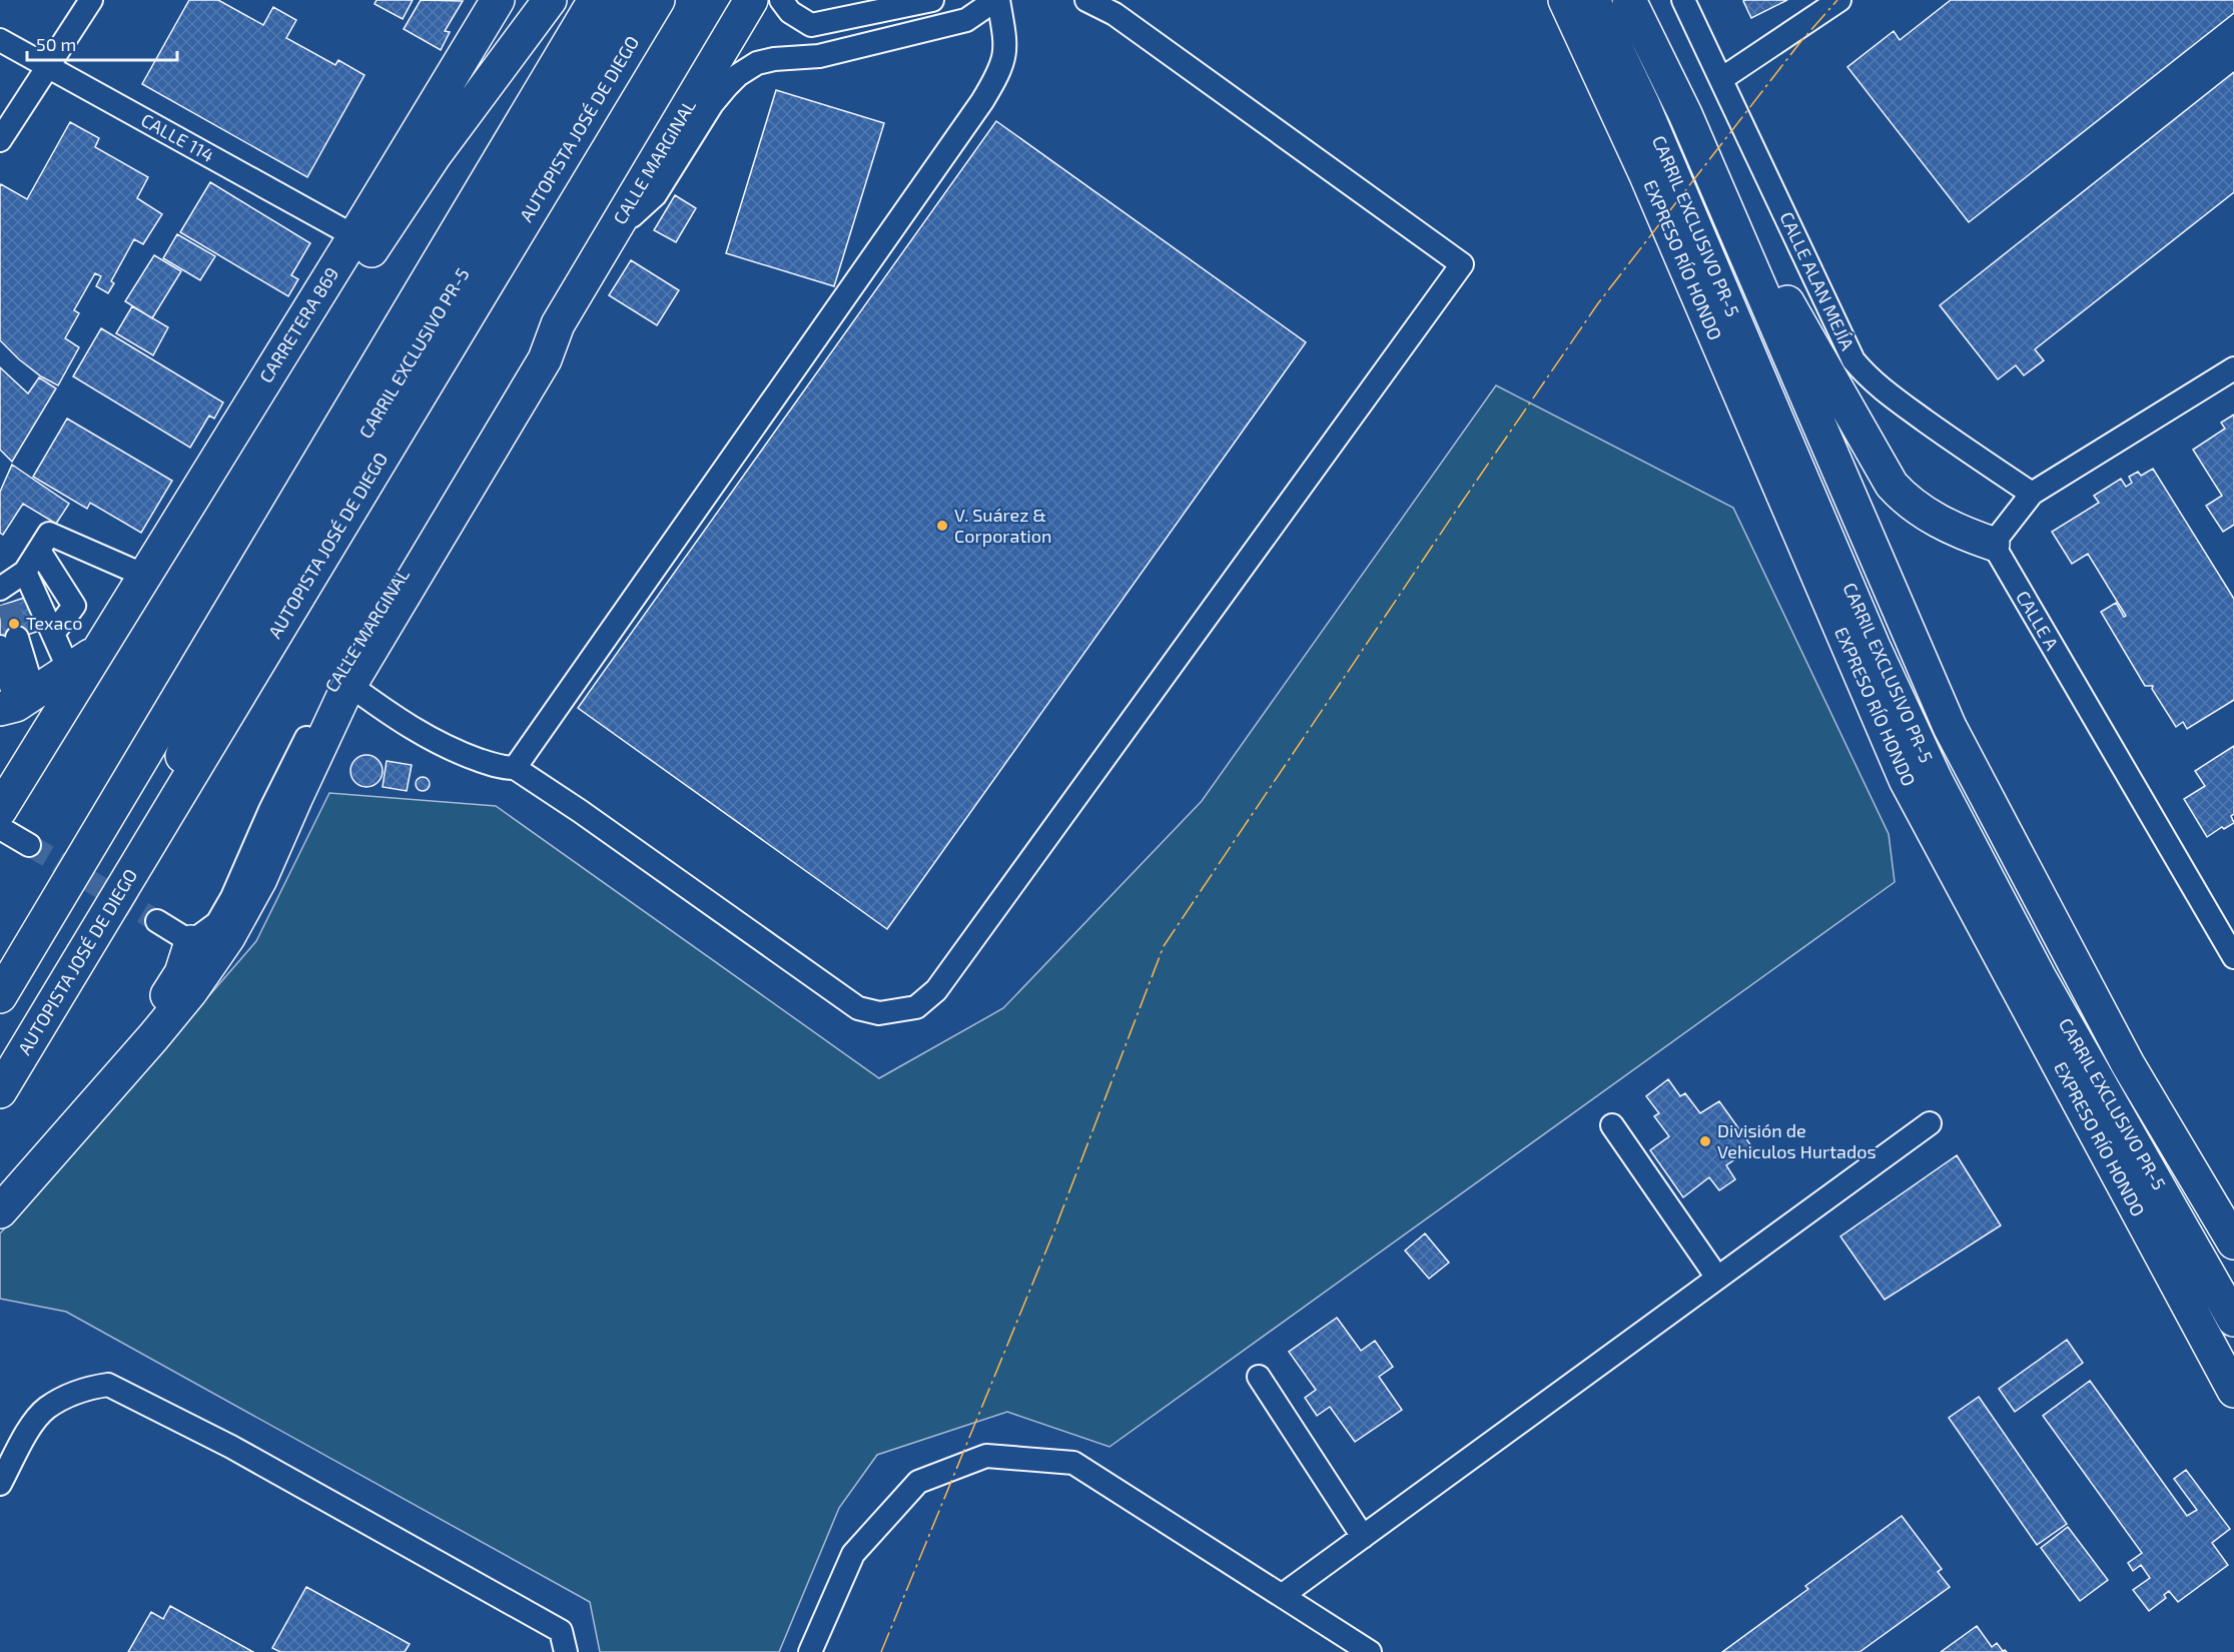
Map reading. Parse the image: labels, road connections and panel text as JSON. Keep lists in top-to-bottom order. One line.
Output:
{"streets":{"highway":["AUTOPISTA JOSÉ DE DIEGO","CALLE MARGINAL","CARRIL EXCLUSIVO PR-5","EXPRESO RÍO HONDO","CARRETERA 869"],"street":["CALLE 114","CALLE ALAN MEJÍA","CALLE A"]},"crossings":[["CALLE 114","CARRETERA 869"]],"places":["V. Suárez & Corporation","Texaco","División de Vehiculos Hurtados"],"scale_bar":"50 m"}
